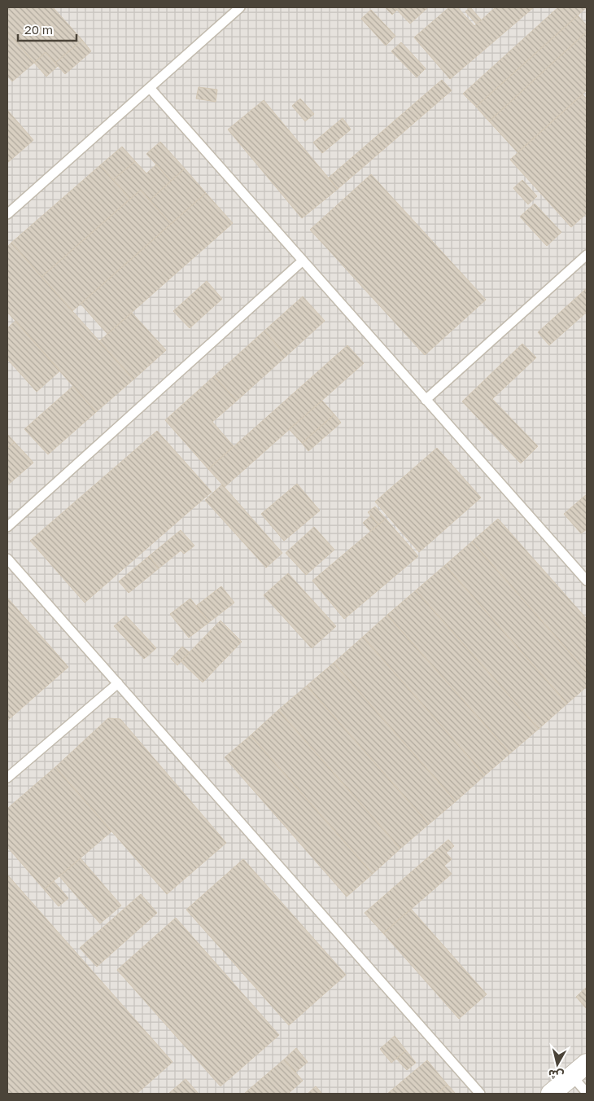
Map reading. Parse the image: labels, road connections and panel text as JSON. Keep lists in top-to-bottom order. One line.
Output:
{"scale_bar":"20 m","north":"bottom"}
